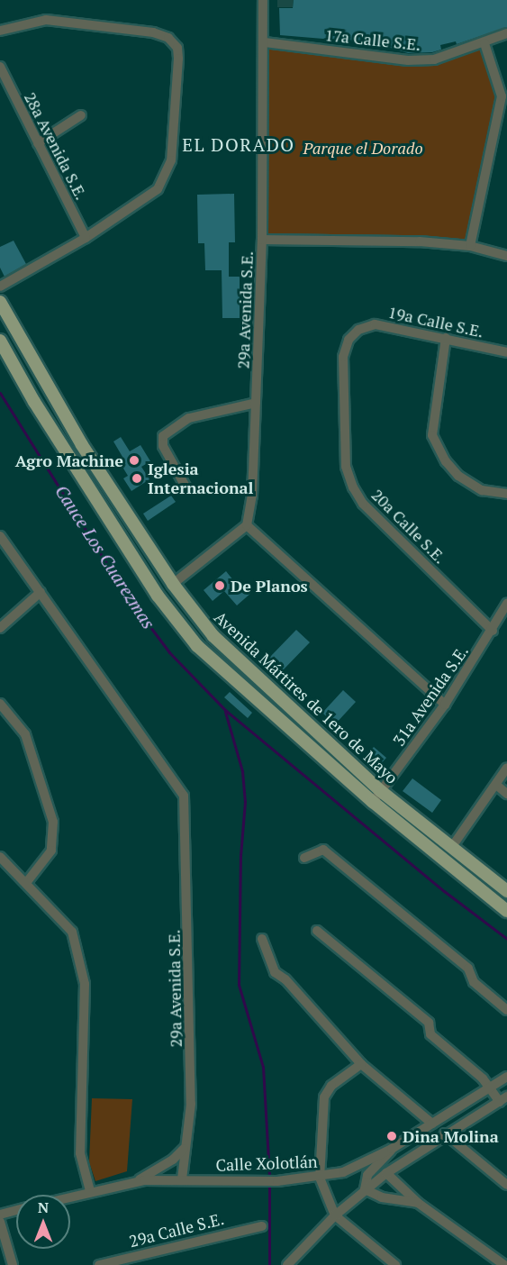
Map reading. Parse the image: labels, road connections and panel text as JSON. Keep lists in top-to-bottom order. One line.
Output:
{"streets":{"main road":["Avenida Mártires de 1ero de Mayo"],"street":["17a Calle S.E.","28a Avenida S.E.","29a Avenida S.E.","19a Calle S.E.","20a Calle S.E.","31a Avenida S.E.","Calle Xolotlán","29a Calle S.E."]},"crossings":[["17a Calle S.E.","29a Avenida S.E."],["29a Avenida S.E.","Calle Xolotlán"],["19a Calle S.E.","20a Calle S.E."],["20a Calle S.E.","31a Avenida S.E."],["31a Avenida S.E.","Avenida Mártires de 1ero de Mayo"]],"districts":["EL DORADO"],"water":["Cauce Los Cuarezmas"],"parks":["Parque el Dorado"],"places":["Agro Machine","Iglesia Internacional","De Planos","Dina Molina"],"north":"top"}
